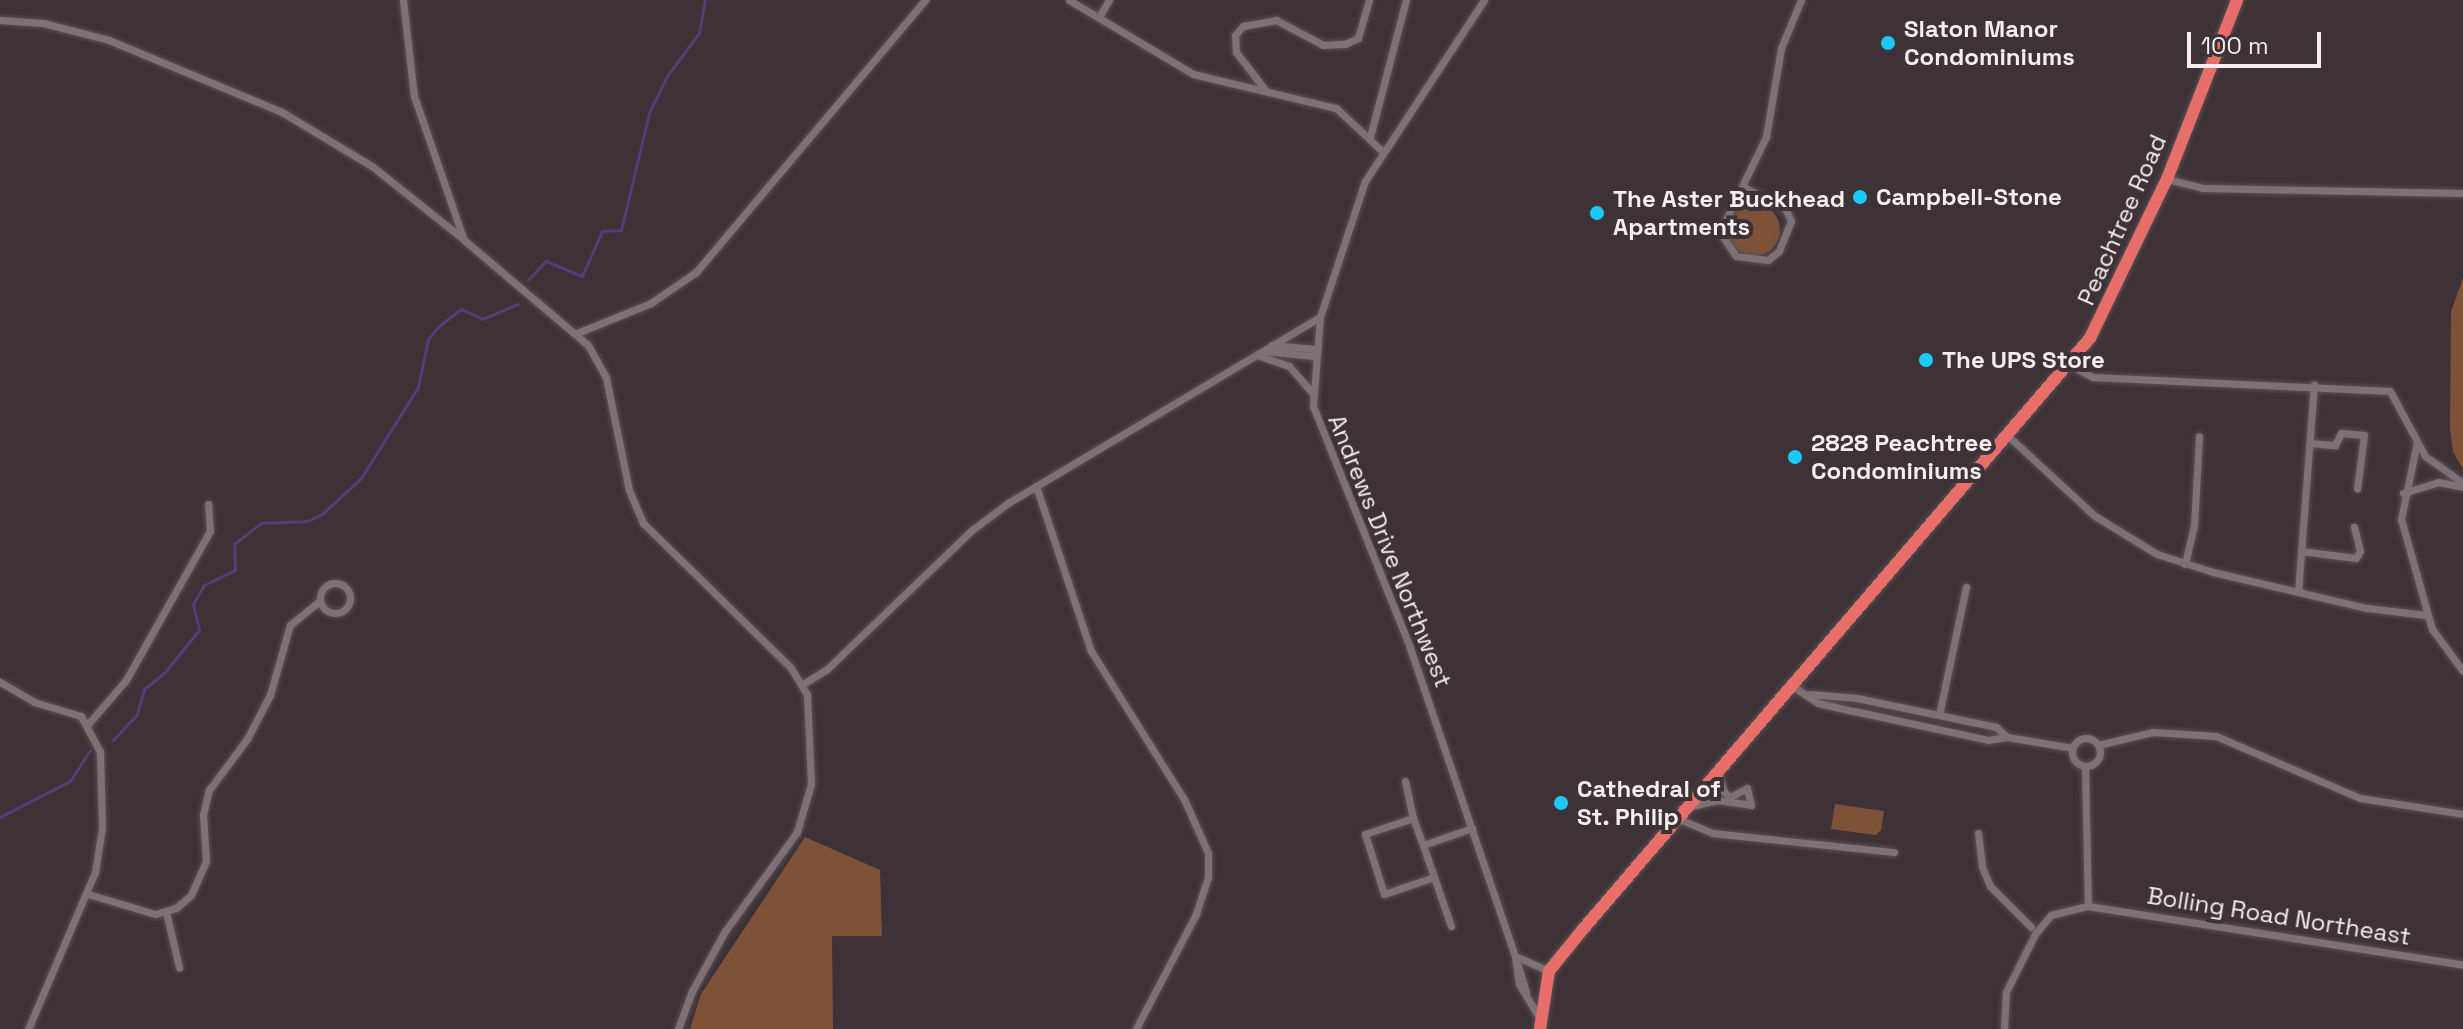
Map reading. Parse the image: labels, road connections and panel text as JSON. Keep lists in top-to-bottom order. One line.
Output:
{"streets":{"highway":["Peachtree Road"],"street":["Andrews Drive Northwest","Bolling Road Northeast"]},"places":["Slaton Manor Condominiums","Campbell-Stone","The Aster Buckhead Apartments","The UPS Store","2828 Peachtree Condominiums","Cathedral of St. Philip"],"scale_bar":"100 m"}
